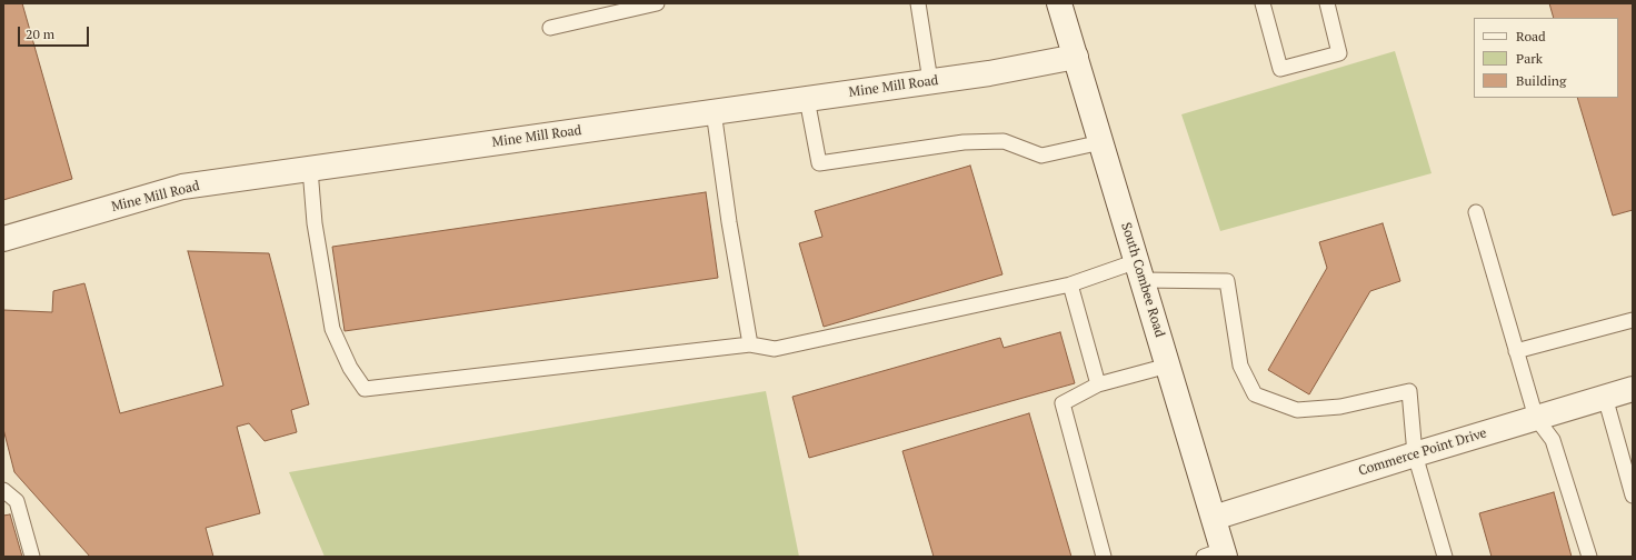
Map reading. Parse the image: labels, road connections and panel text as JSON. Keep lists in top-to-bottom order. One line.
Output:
{"streets":{"street":["Mine Mill Road","South Combee Road","Commerce Point Drive"]},"crossings":[["Mine Mill Road","South Combee Road"],["South Combee Road","Commerce Point Drive"]],"legend":["Road","Park","Building"],"scale_bar":"20 m"}
